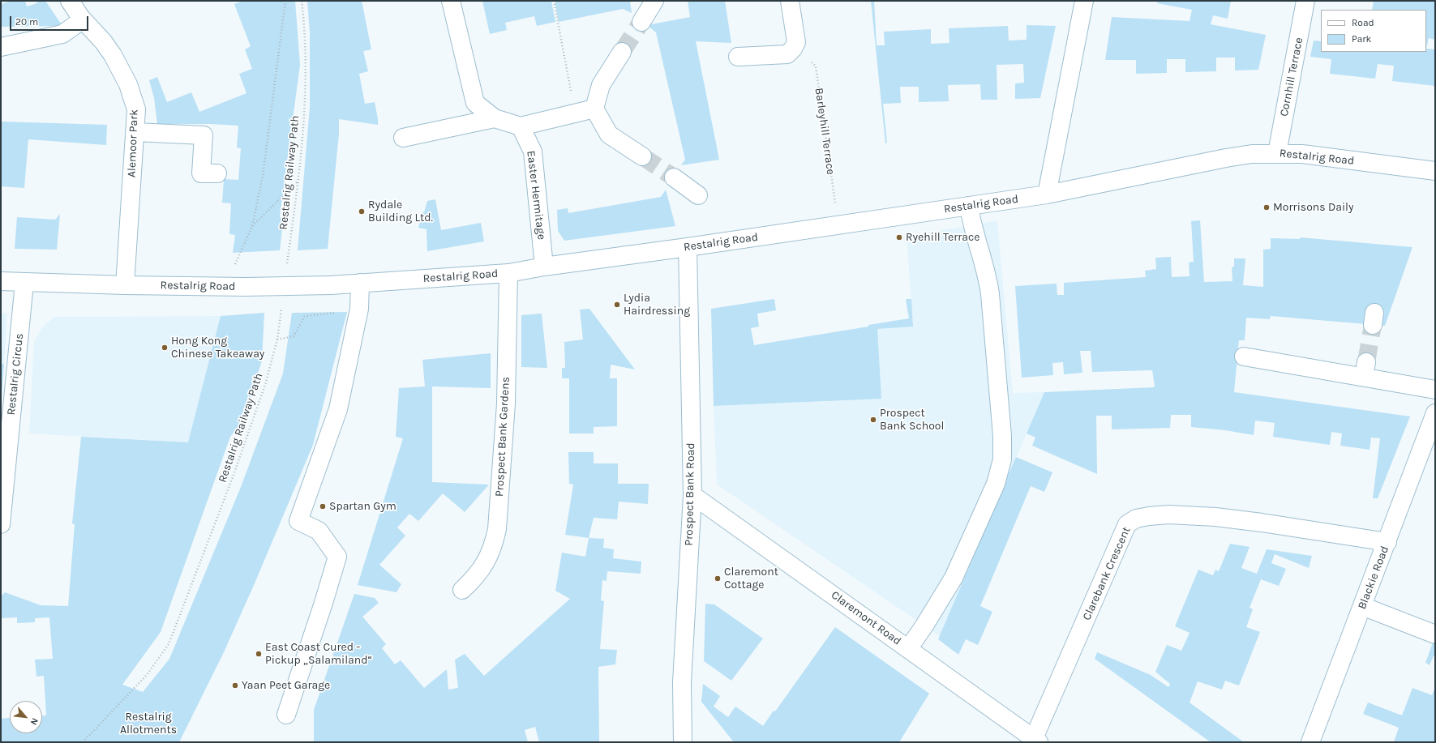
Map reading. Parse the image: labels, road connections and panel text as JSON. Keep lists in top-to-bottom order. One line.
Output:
{"streets":{"street":["Cornhill Terrace","Alemoor Park","Restalrig Road","Easter Hermitage","Restalrig Circus","Prospect Bank Gardens","Prospect Bank Road","Clarebank Crescent","Blackie Road","Claremont Road"],"path":["Barleyhill Terrace","Restalrig Railway Path"]},"crossings":[["Cornhill Terrace","Restalrig Road"],["Barleyhill Terrace","Restalrig Road"],["Alemoor Park","Restalrig Road"],["Restalrig Road","Easter Hermitage"],["Restalrig Road","Restalrig Circus"],["Restalrig Road","Prospect Bank Gardens"],["Restalrig Road","Prospect Bank Road"],["Prospect Bank Road","Claremont Road"],["Clarebank Crescent","Blackie Road"],["Clarebank Crescent","Claremont Road"]],"parks":["Restalrig Allotments"],"places":["Morrisons Daily","Rydale Building Ltd.","Ryehill Terrace","Lydia Hairdressing","Hong Kong Chinese Takeaway","Prospect Bank School","Spartan Gym","Claremont Cottage","East Coast Cured - Pickup „Salamiland“","Yaan Peet Garage"],"legend":["Road","Park"],"scale_bar":"20 m","north":"bottom right"}
